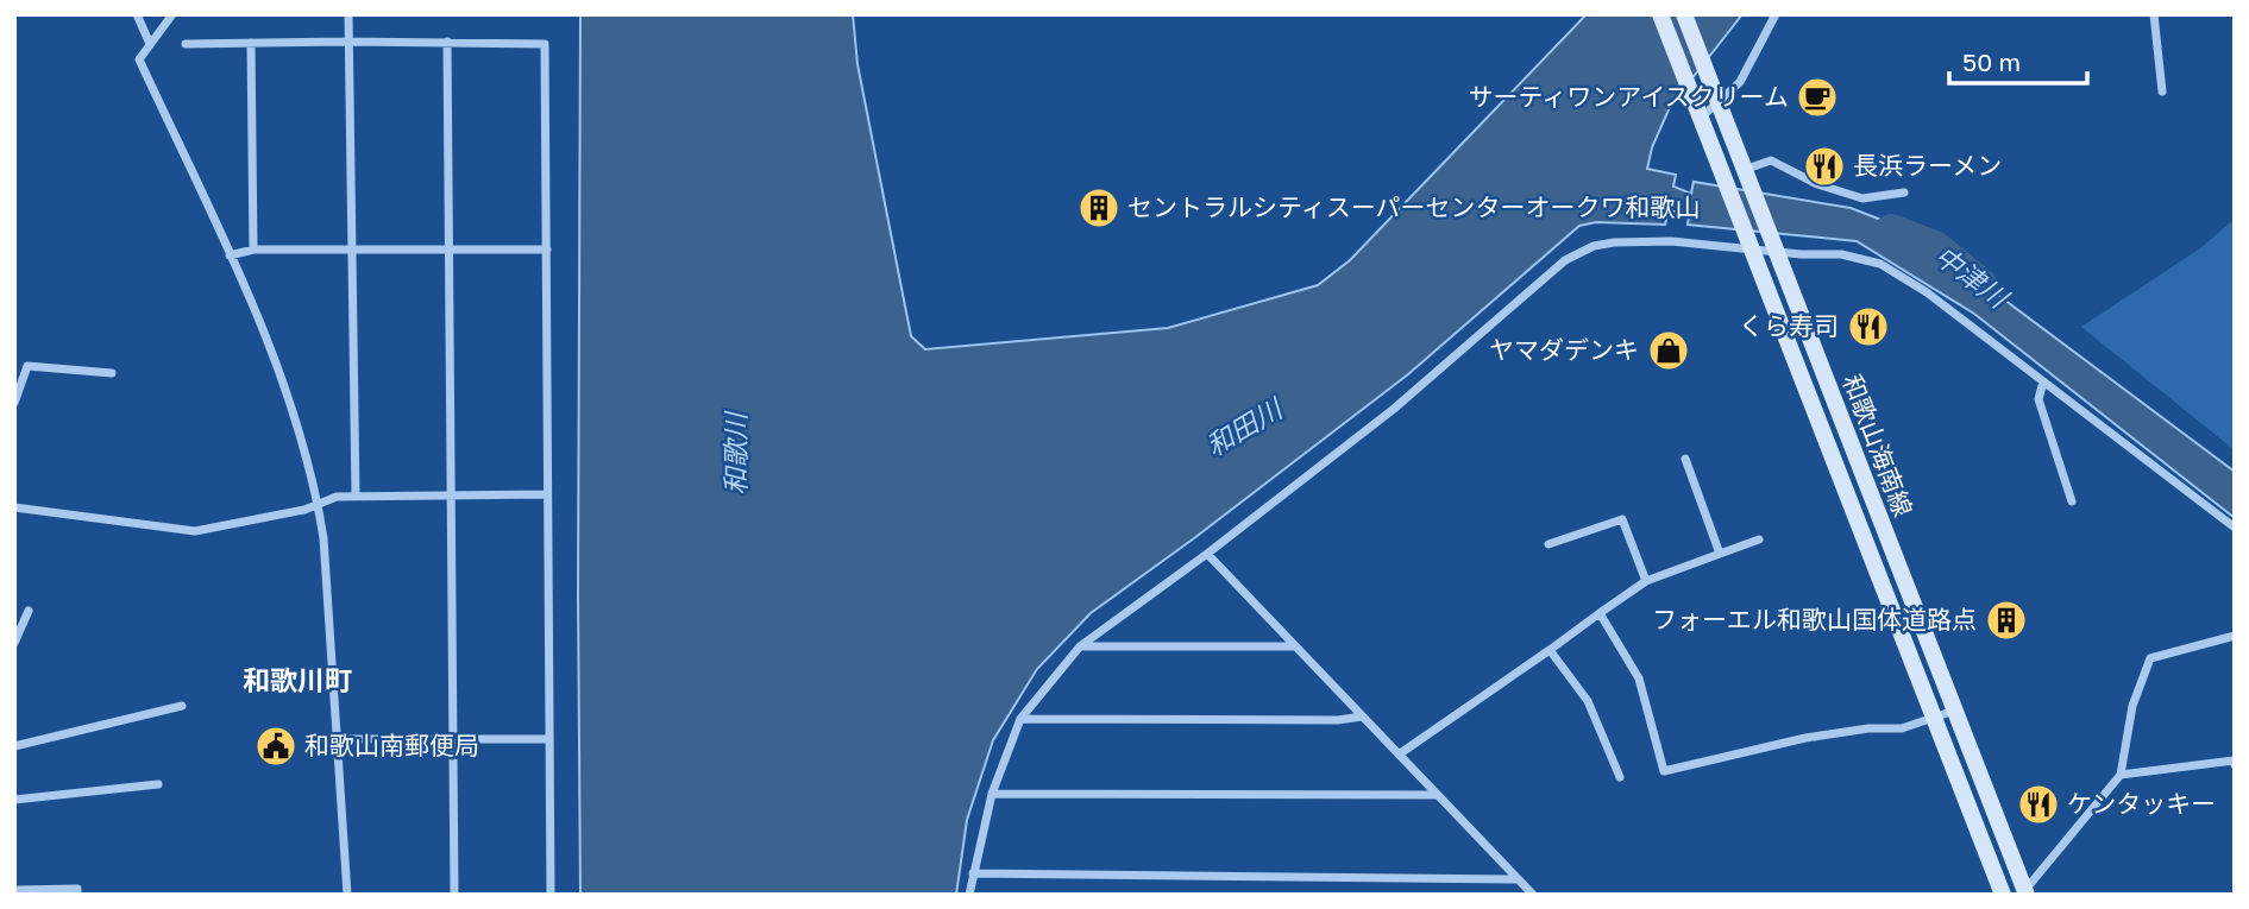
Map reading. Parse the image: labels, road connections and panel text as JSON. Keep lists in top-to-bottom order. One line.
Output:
{"streets":{"main road":["和歌山海南線"]},"districts":["和歌川町"],"water":["中津川","和田川","和歌川"],"places":{"cafe":["サーティワンアイスクリーム"],"restaurant":["長浜ラーメン","くら寿司","ケンタッキー"],"building":["セントラルシティスーパーセンターオークワ和歌山","フォーエル和歌山国体道路点"],"shop":["ヤマダデンキ"],"public building":["和歌山南郵便局"]},"scale_bar":"50 m"}
